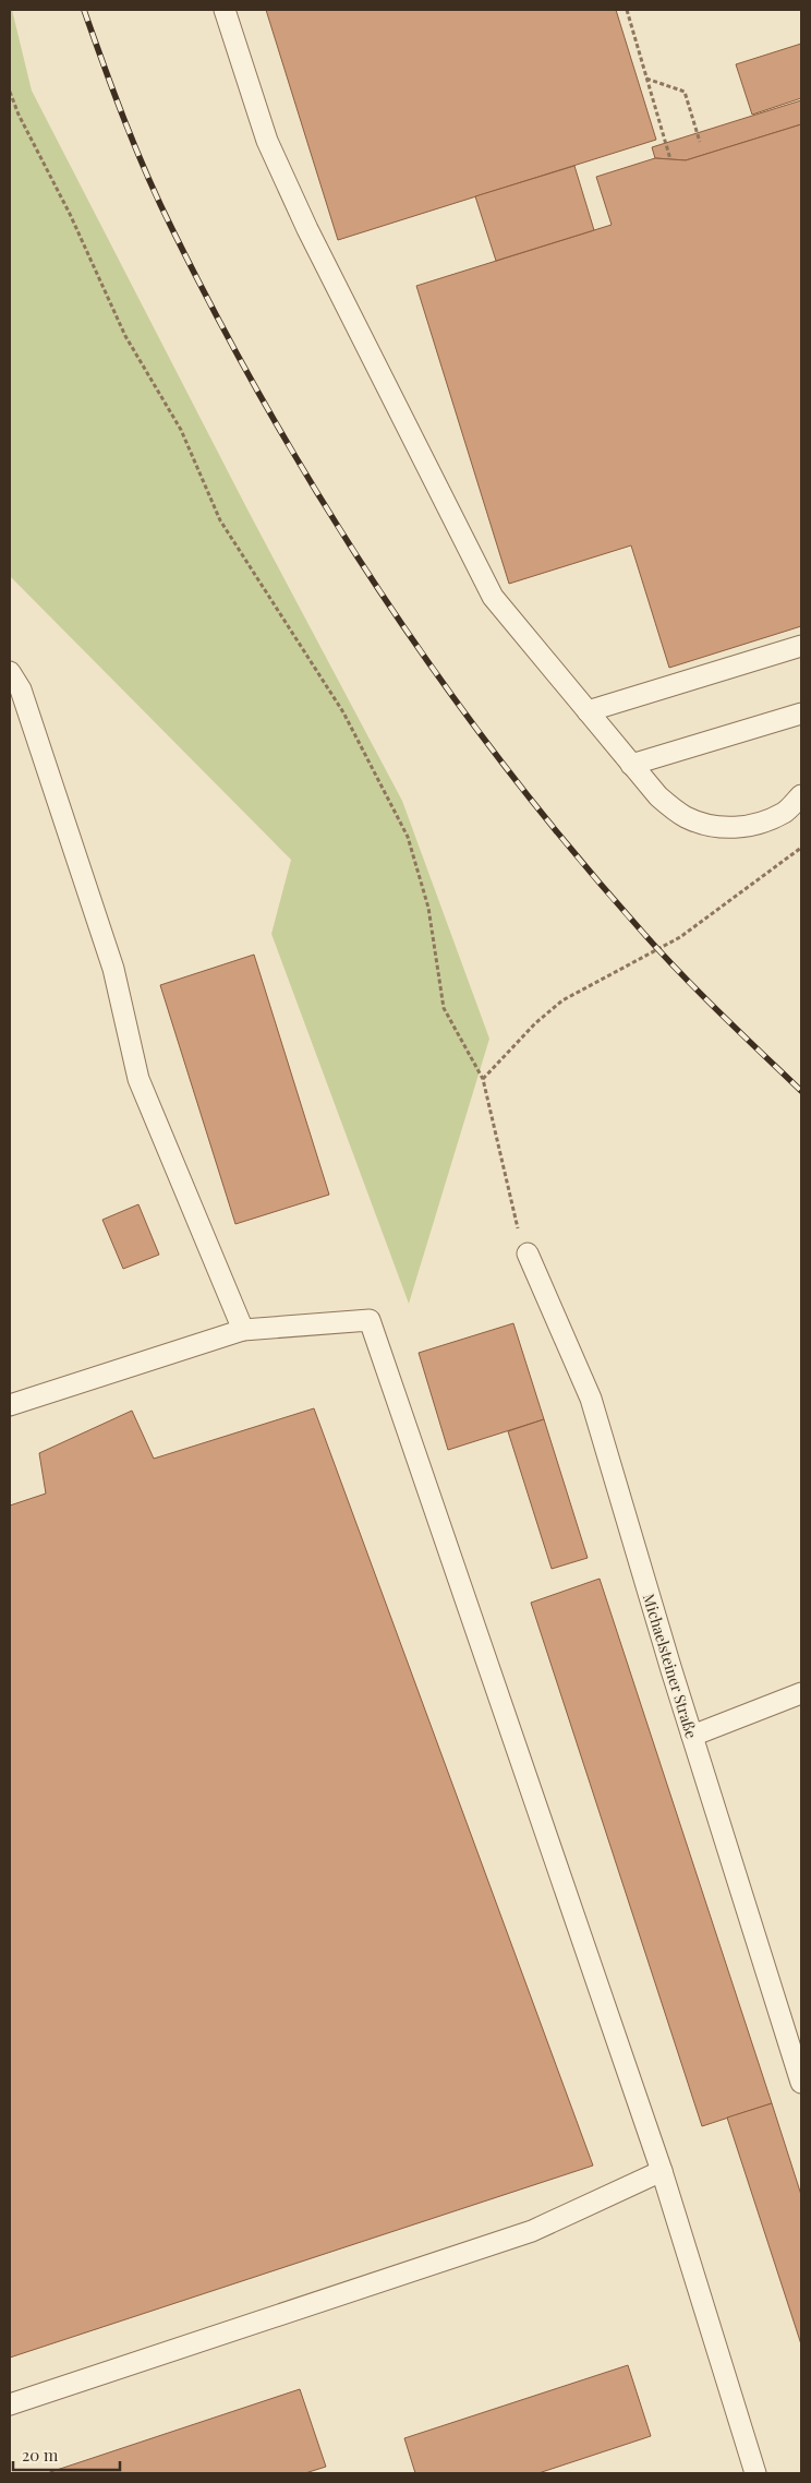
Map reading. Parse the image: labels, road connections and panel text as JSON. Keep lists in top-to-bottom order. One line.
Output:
{"streets":{"lane":["Michaelsteiner Straße"]},"scale_bar":"20 m"}
